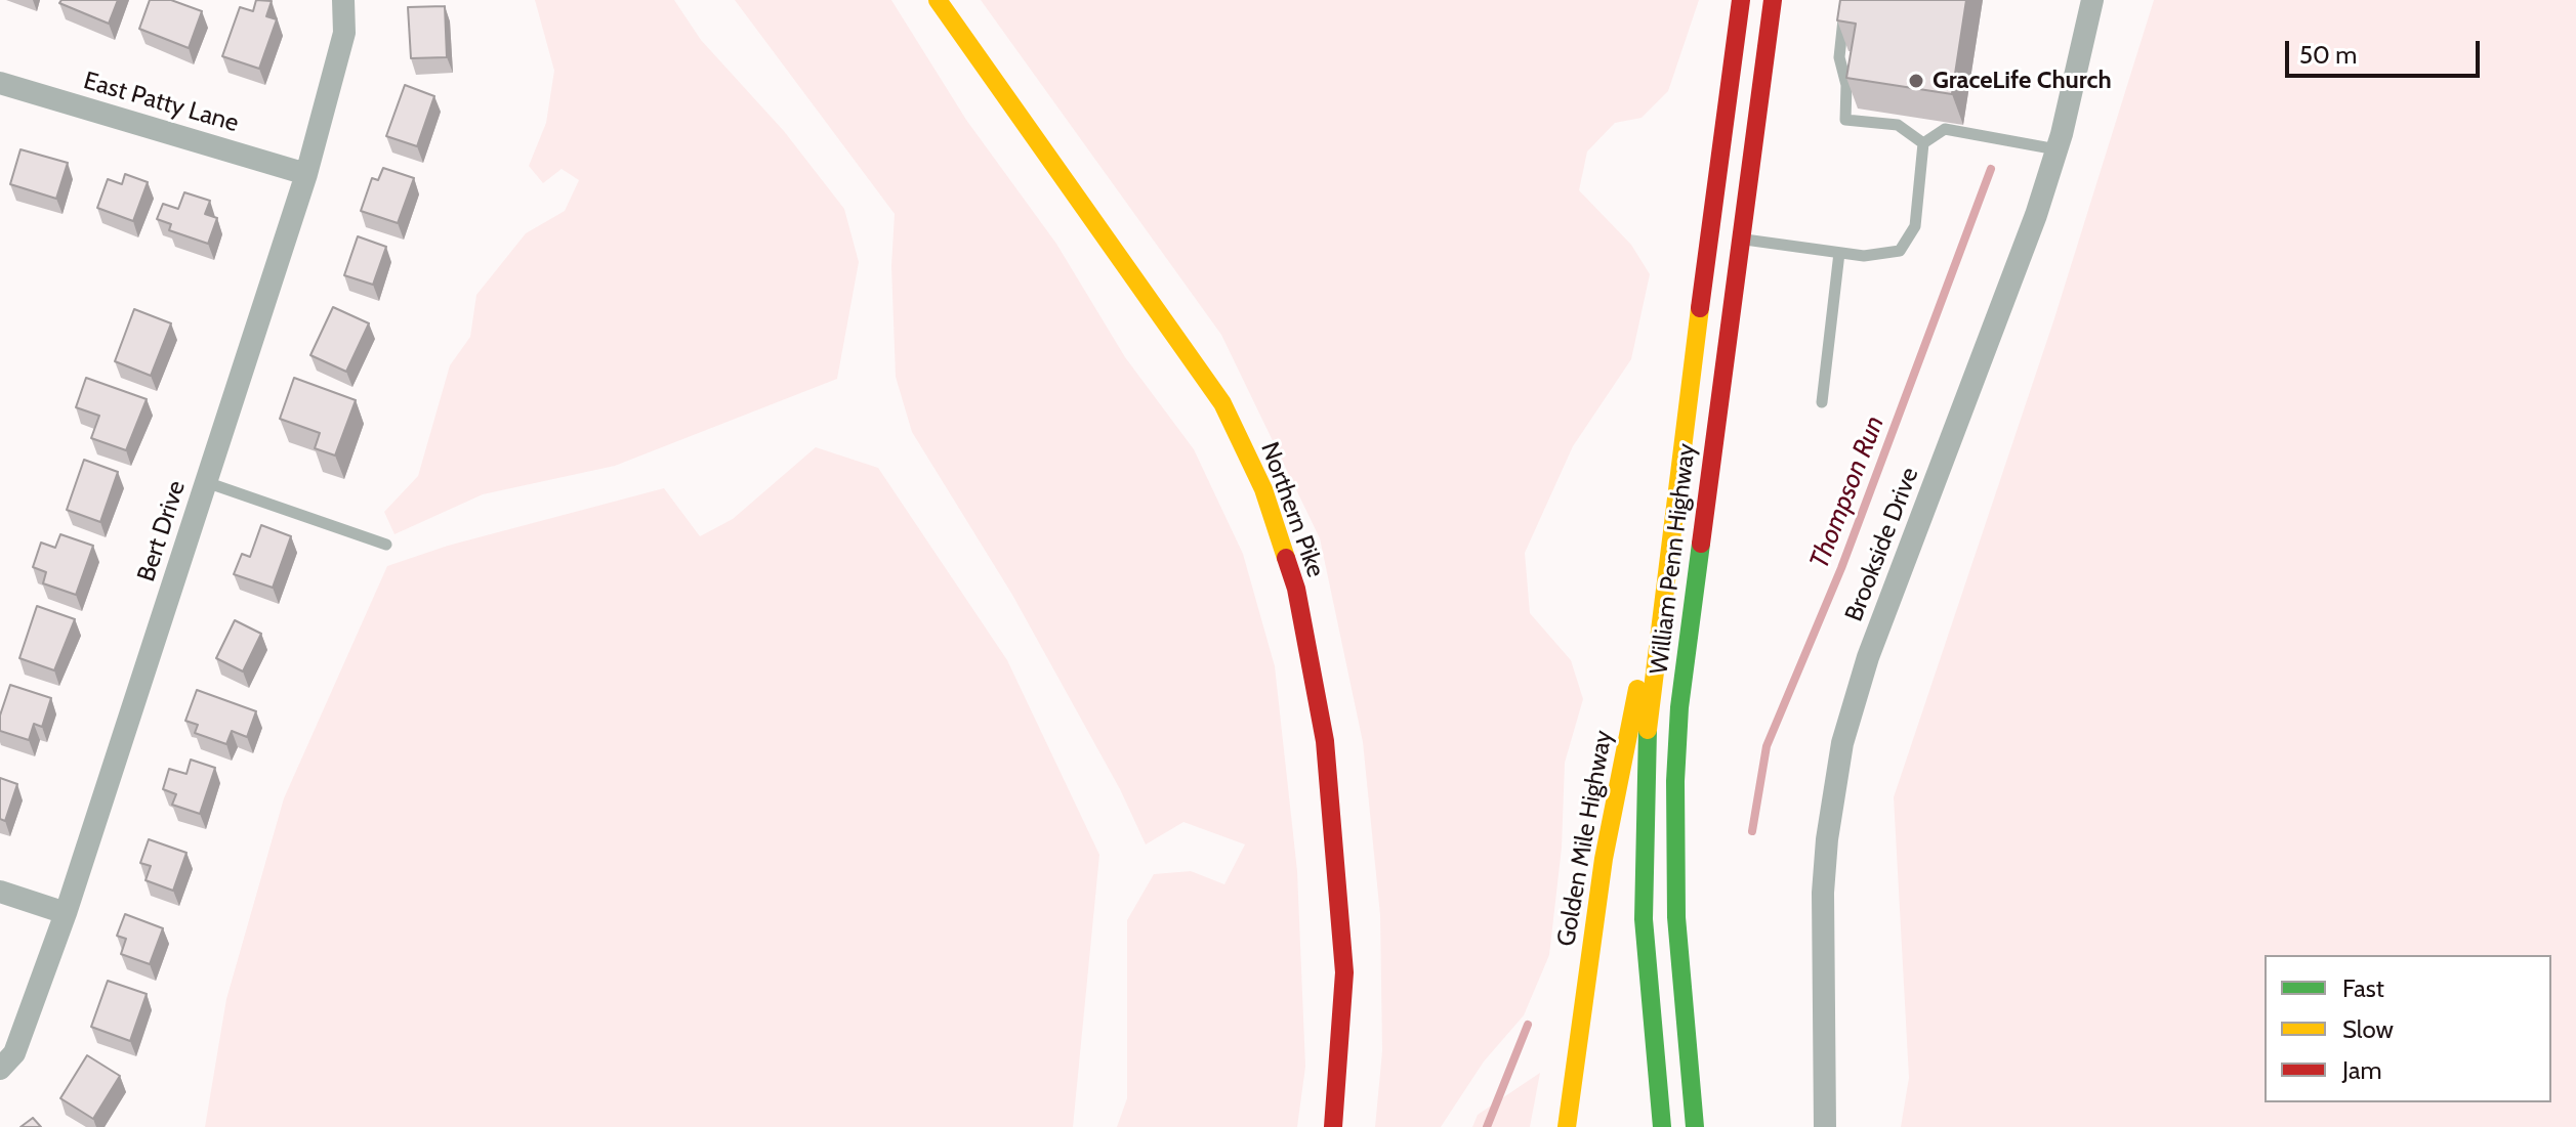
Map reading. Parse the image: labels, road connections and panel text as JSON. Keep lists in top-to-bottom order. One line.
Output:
{"streets":{"main road":["Northern Pike","William Penn Highway","Golden Mile Highway"],"street":["East Patty Lane","Bert Drive","Brookside Drive"]},"crossings":[["East Patty Lane","Bert Drive"],["William Penn Highway","Golden Mile Highway"]],"water":["Thompson Run"],"places":["GraceLife Church"],"legend":["Fast","Slow","Jam"],"scale_bar":"50 m"}
